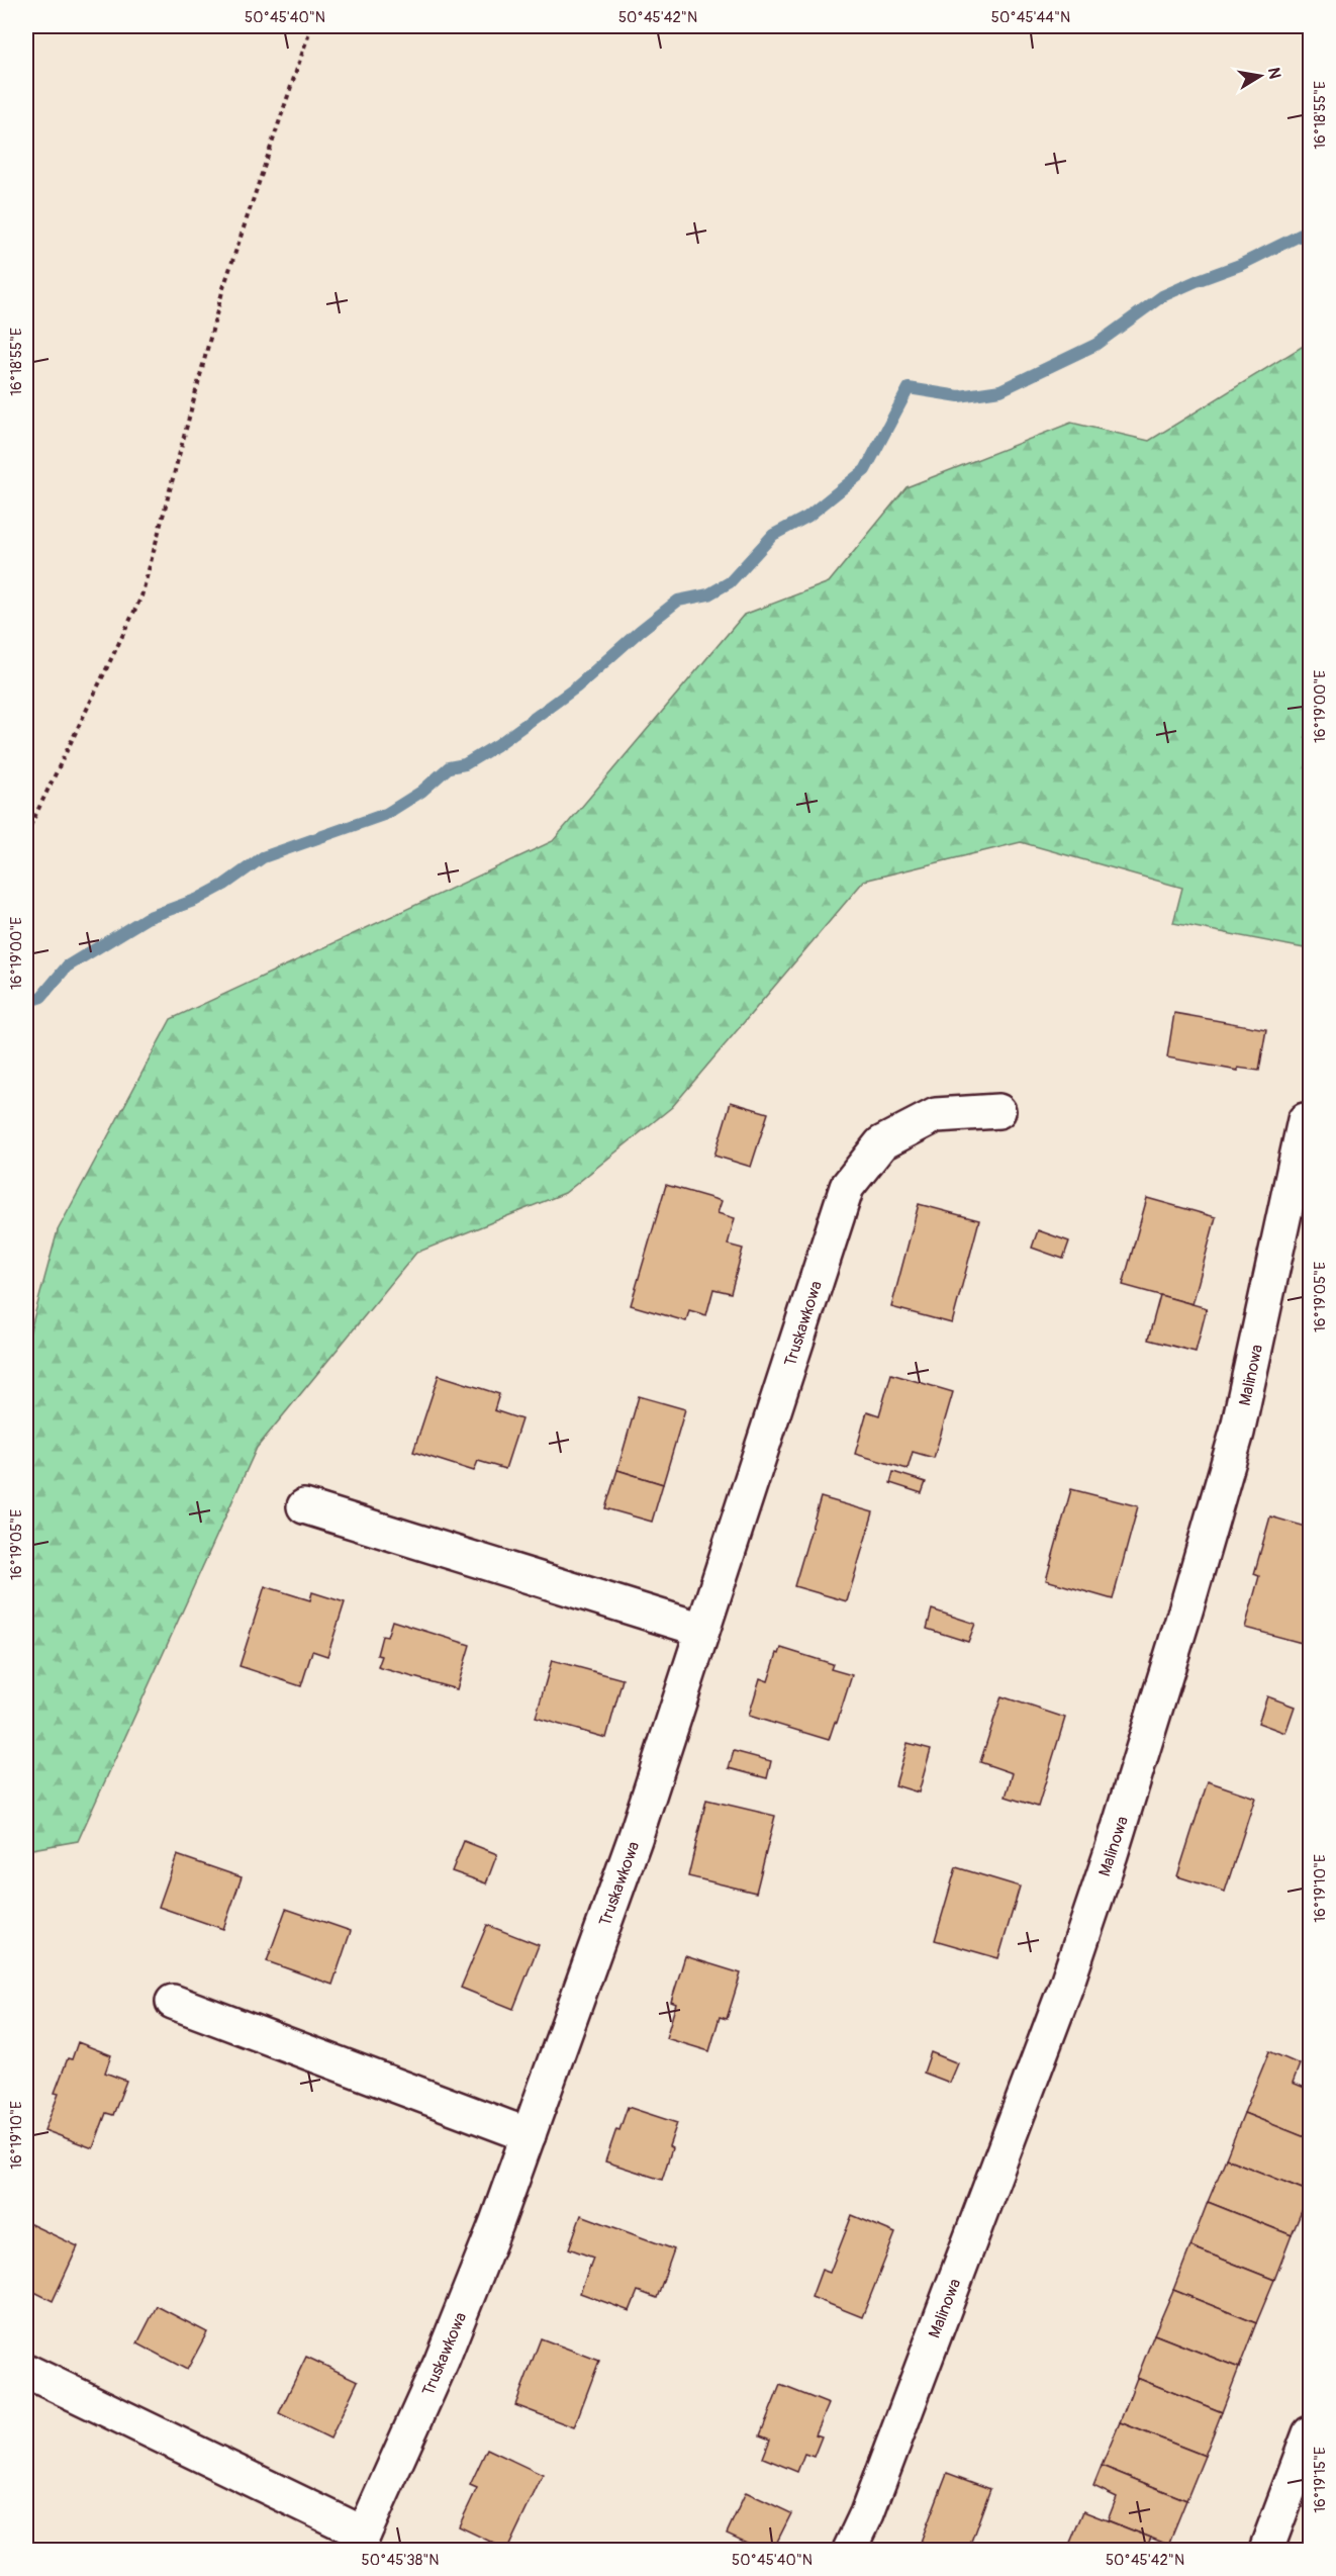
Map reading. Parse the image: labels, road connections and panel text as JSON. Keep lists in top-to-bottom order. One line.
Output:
{"streets":{"street":["Truskawkowa","Malinowa"]},"north":"right","coordinates":["50°45'40\"N","50°45'42\"N","50°45'44\"N","16°18'55\"E","16°19'00\"E","16°19'05\"E","16°19'10\"E","16°19'15\"E","50°45'38\"N"]}
